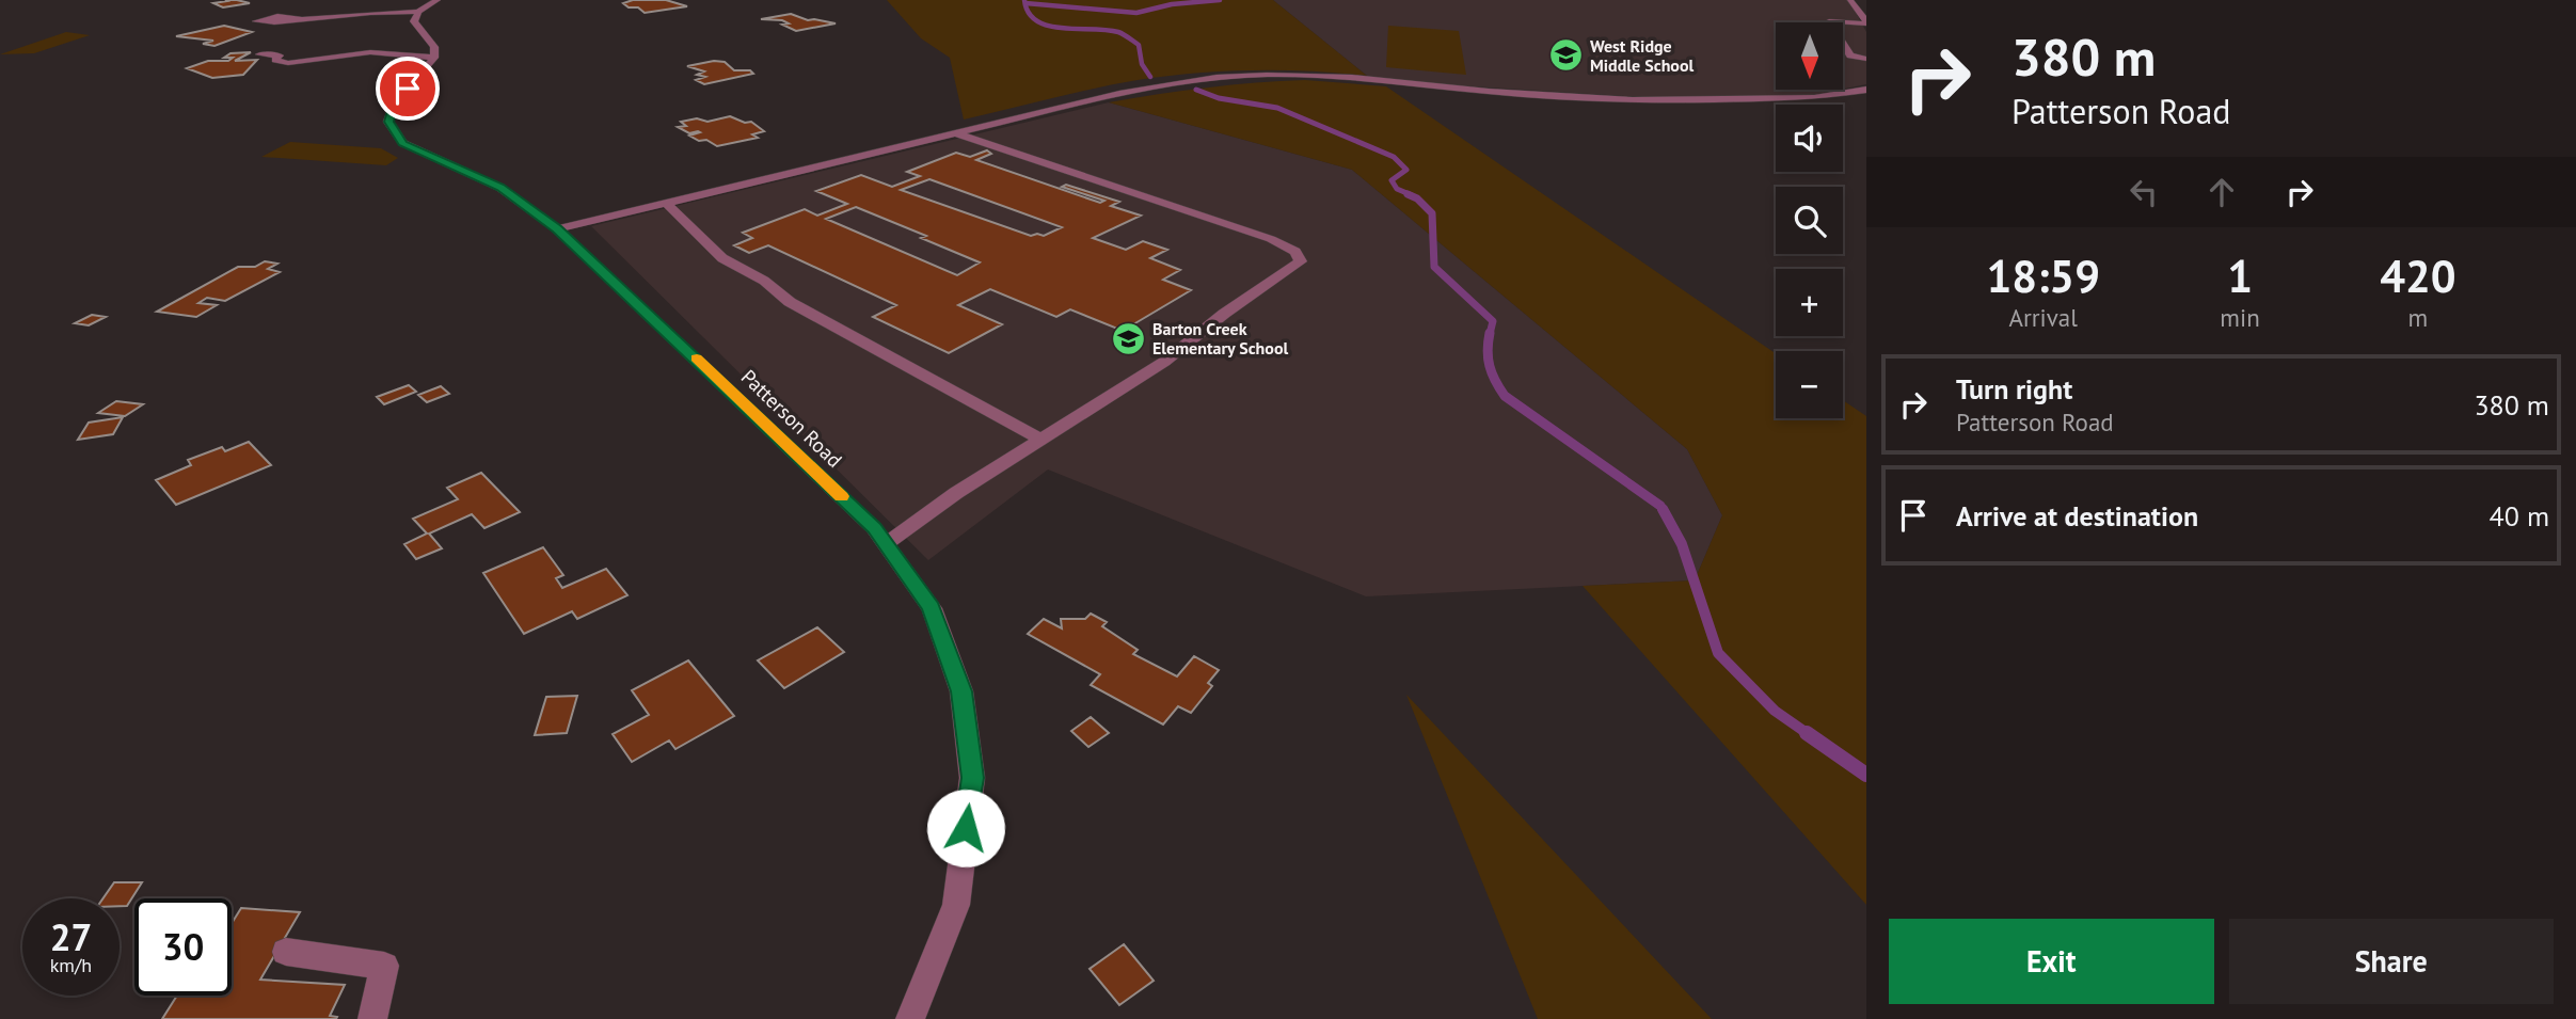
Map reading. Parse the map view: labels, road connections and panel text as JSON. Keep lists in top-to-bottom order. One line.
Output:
{"streets":{"street":["Patterson Road"]},"places":{"school or university":["West Ridge Middle School","Barton Creek Elementary School"]},"north":"bottom","page":{"turn":["380 m","Patterson Road"],"map_buttons":["+","−"],"eta":["18:59","Arrival","1","min","420","m"],"list":[{"name":"Turn right","note":"Patterson Road","value":"380 m"},{"name":"Arrive at destination","value":"40 m"}],"speed":"27 km/h","limit":"30","buttons":["Exit","Share"]}}
